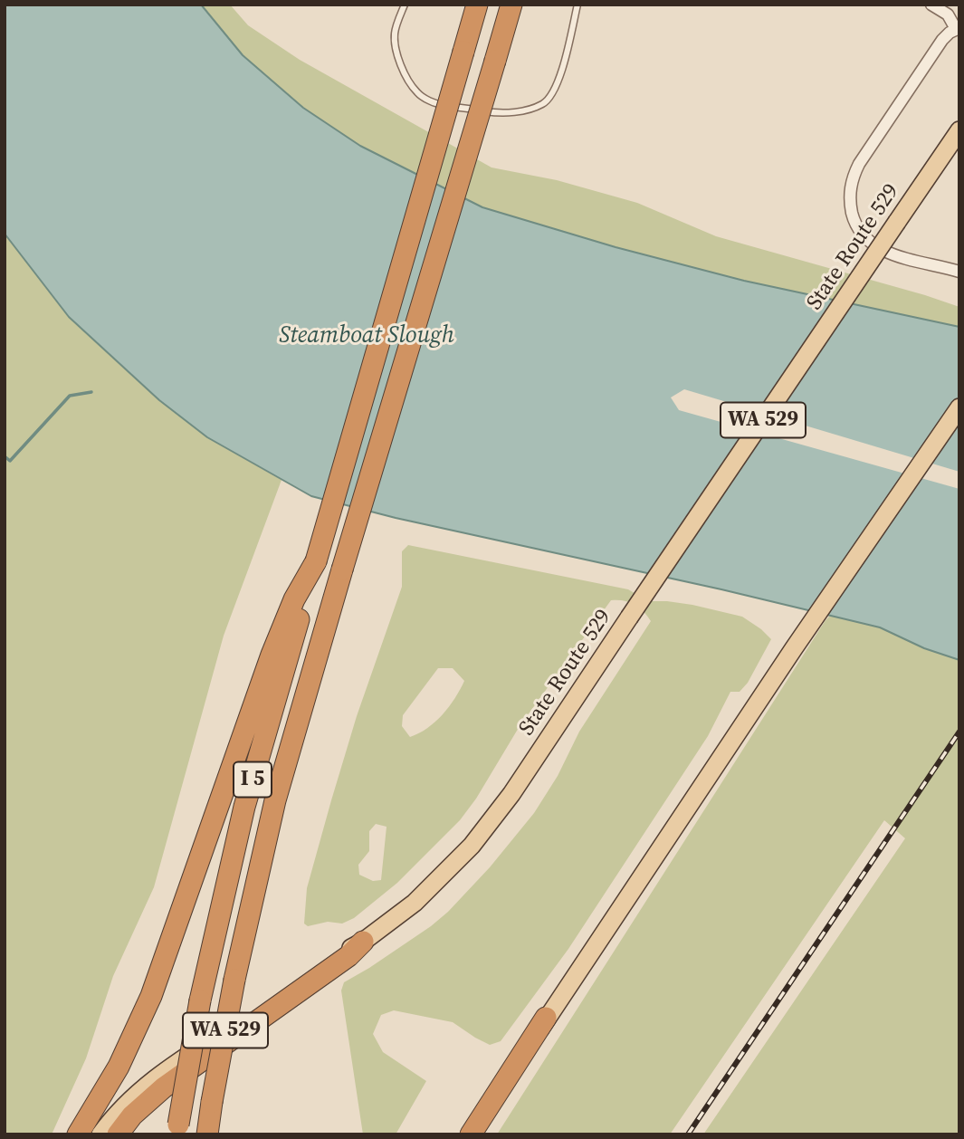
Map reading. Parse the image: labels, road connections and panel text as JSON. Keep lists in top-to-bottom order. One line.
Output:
{"streets":{"highway":["I 5"],"main road":["State Route 529","WA 529"]},"water":["Steamboat Slough"]}
